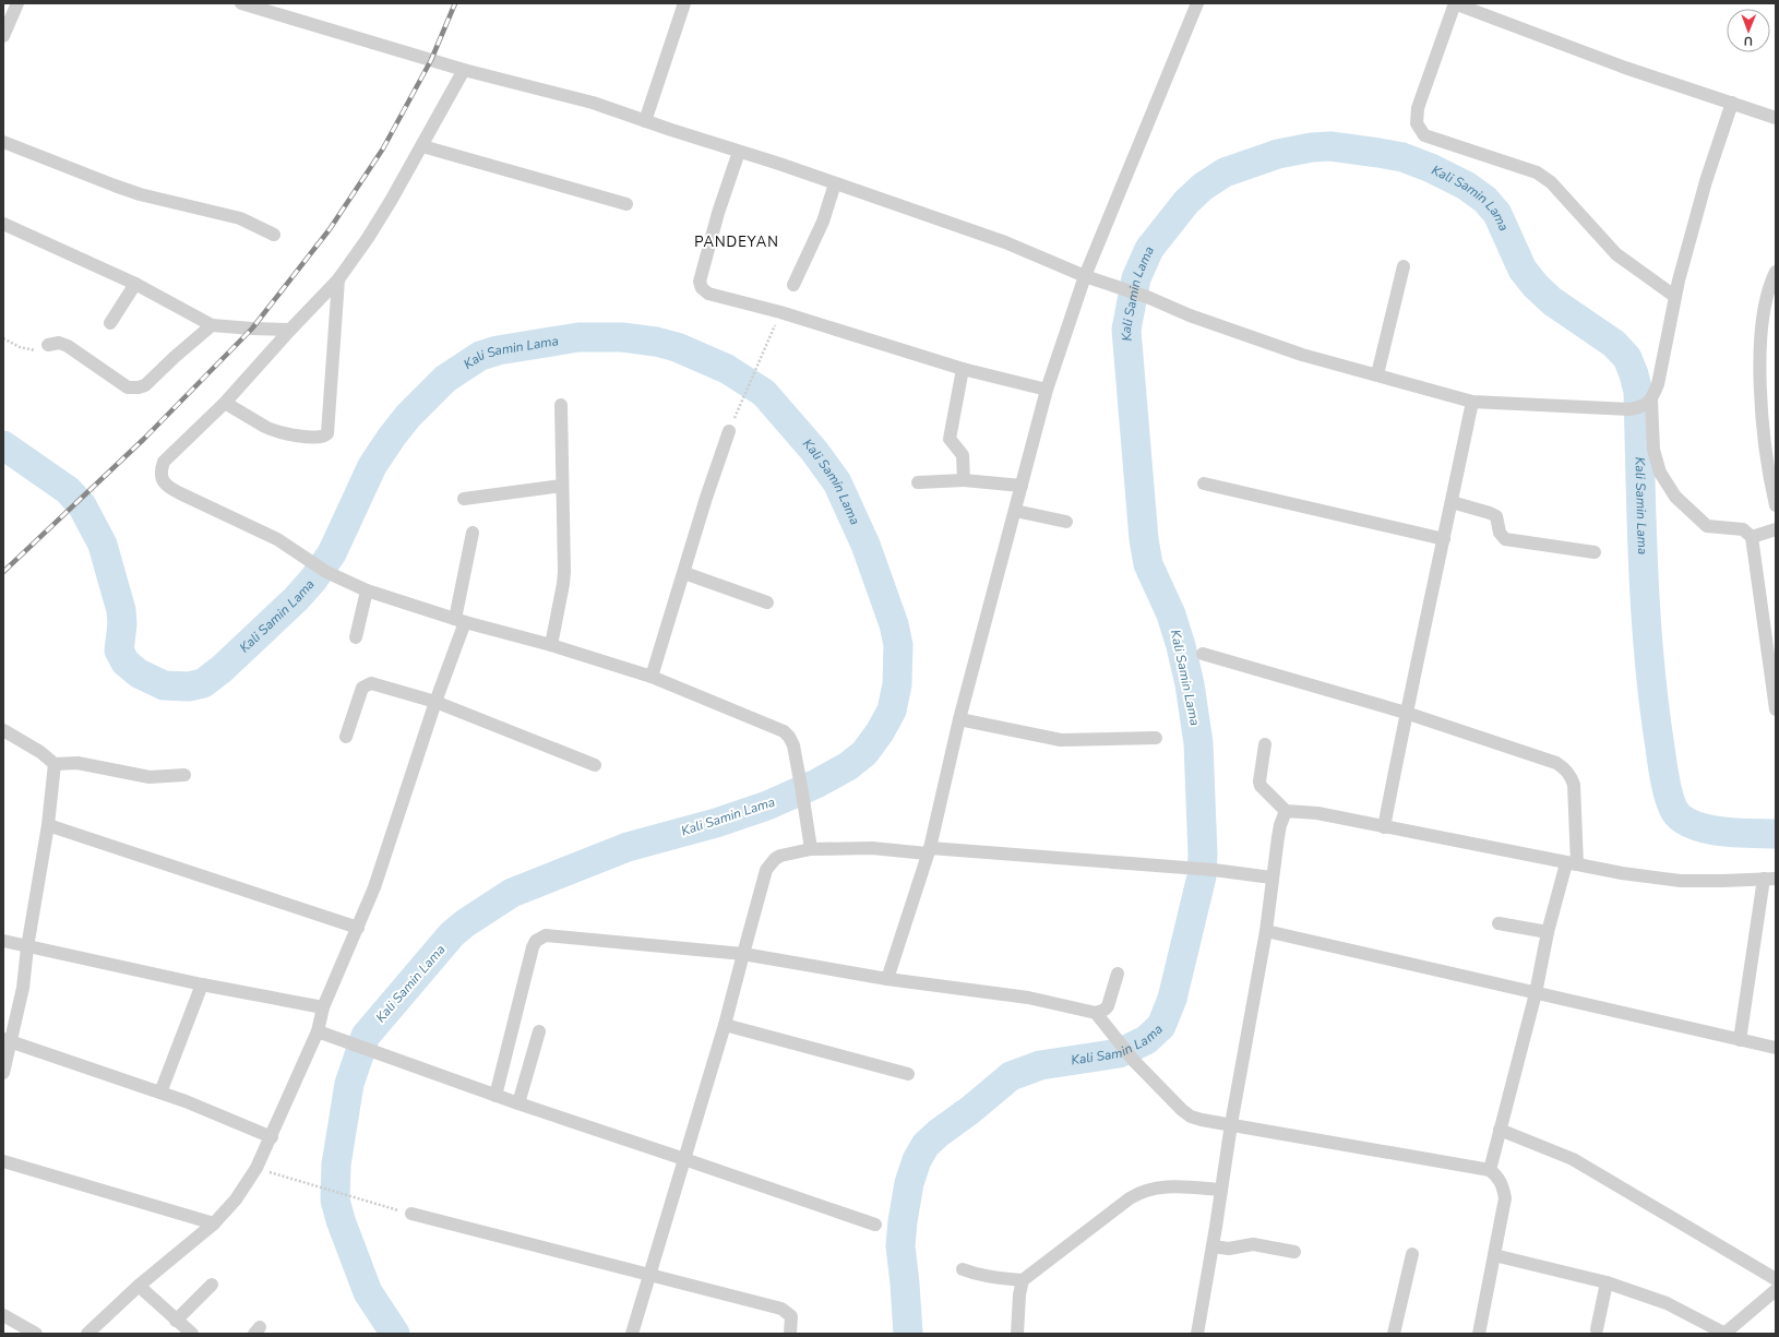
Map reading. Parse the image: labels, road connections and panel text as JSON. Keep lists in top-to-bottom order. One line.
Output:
{"districts":["PANDEYAN"],"water":["Kali Samin Lama"],"north":"bottom"}
